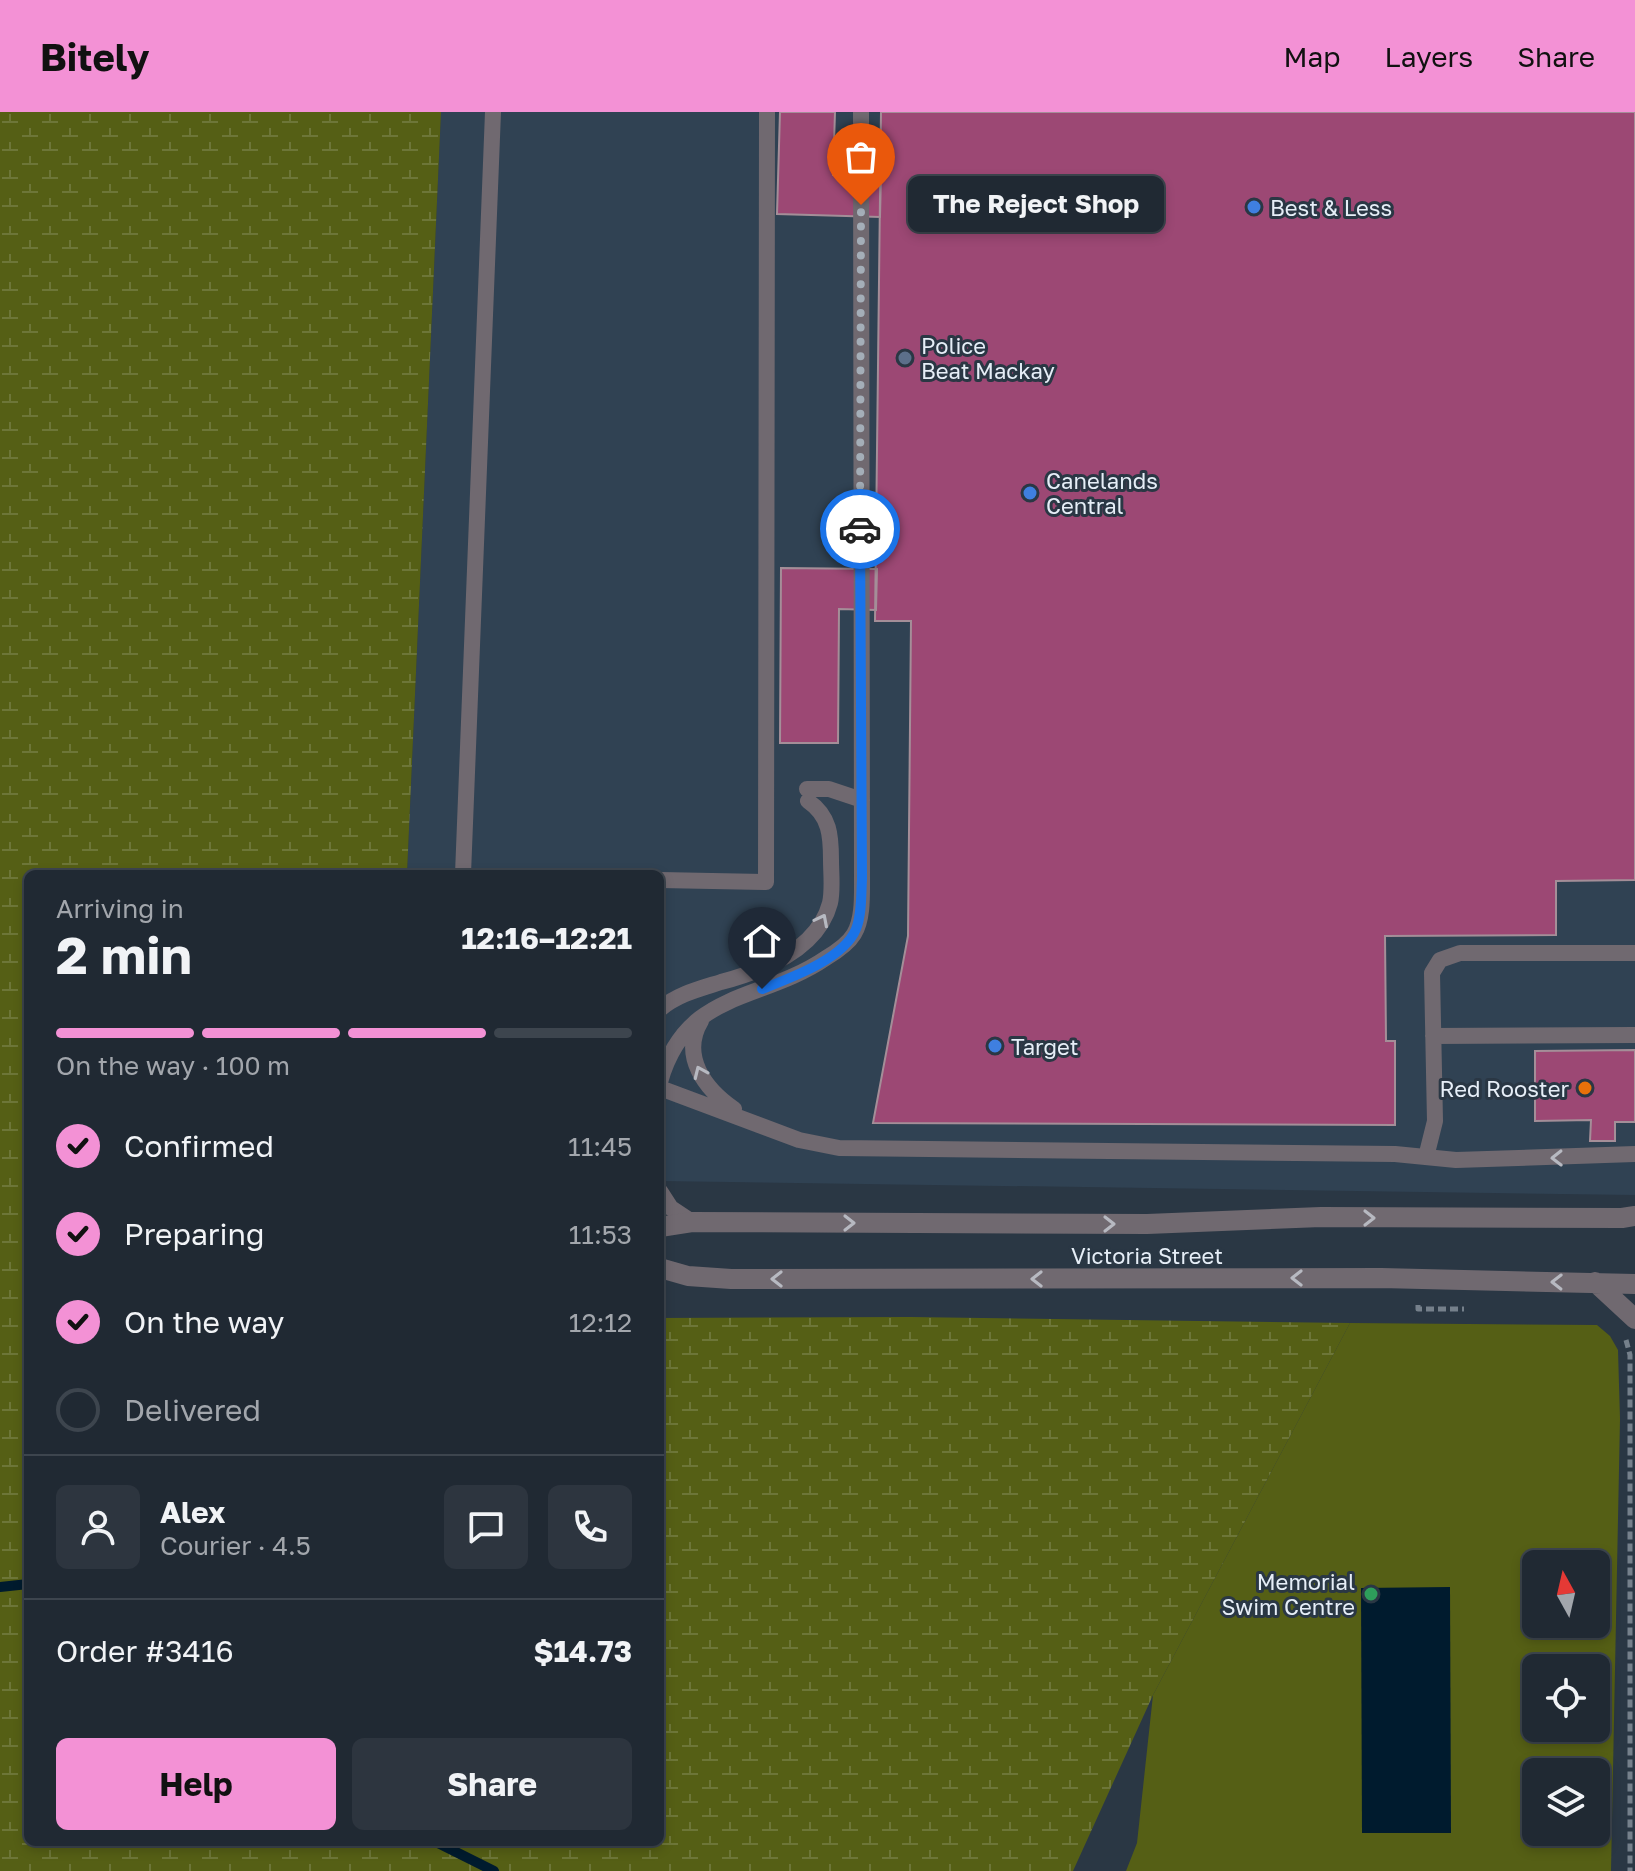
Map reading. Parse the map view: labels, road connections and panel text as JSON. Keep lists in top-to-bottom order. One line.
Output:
{"streets":{"street":["Victoria Street"]},"places":["The Reject Shop","Best & Less","Police Beat Mackay","Canelands Central","Target","Red Rooster","Memorial Swim Centre"],"north":"top","page":{"header":"Bitely","nav":["Map","Layers","Share"],"bubble":"The Reject Shop","heading":["2 min","Arriving in","12:16–12:21"],"panel":["Alex","Courier · 4.5","Order #3416","$14.73"],"bar":"On the way · 100 m","list":[["Confirmed","11:45"],["Preparing","11:53"],["On the way","12:12"],"Delivered"],"buttons":["Help","Share"]}}
